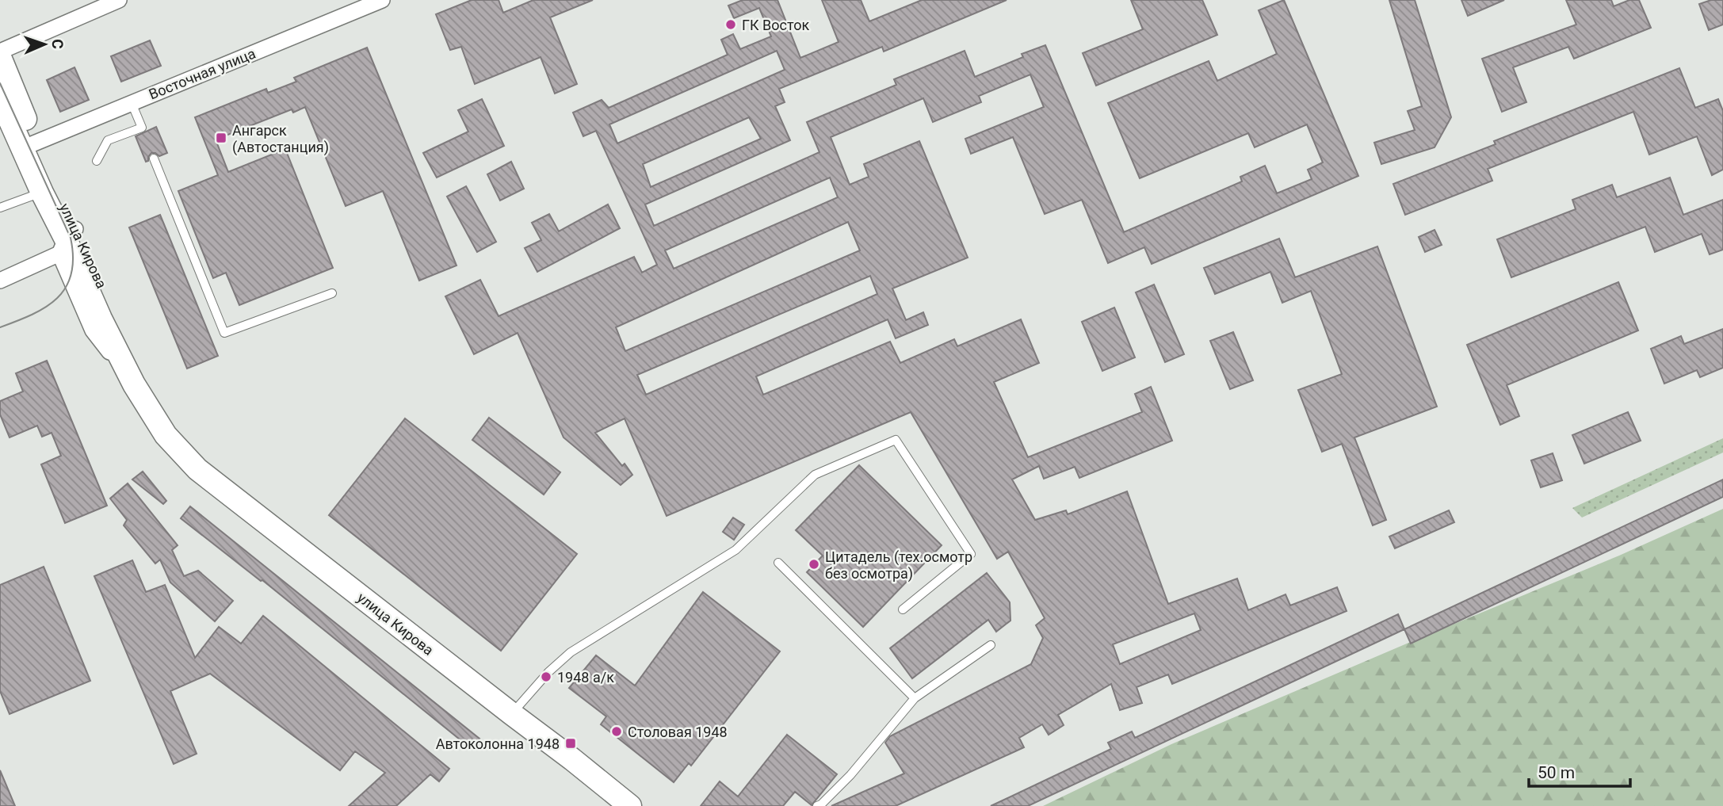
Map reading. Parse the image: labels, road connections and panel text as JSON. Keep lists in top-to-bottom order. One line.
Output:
{"streets":{"street":["Восточная улица","улица Кирова"]},"crossings":[["Восточная улица","улица Кирова"]],"places":{"other":["ГК Восток","Цитадель (тех.осмотр без осмотра)","1948 а/к","Столовая 1948"],"transit":["Ангарск (Автостанция)","Автоколонна 1948"]},"scale_bar":"50 m","north":"right"}
